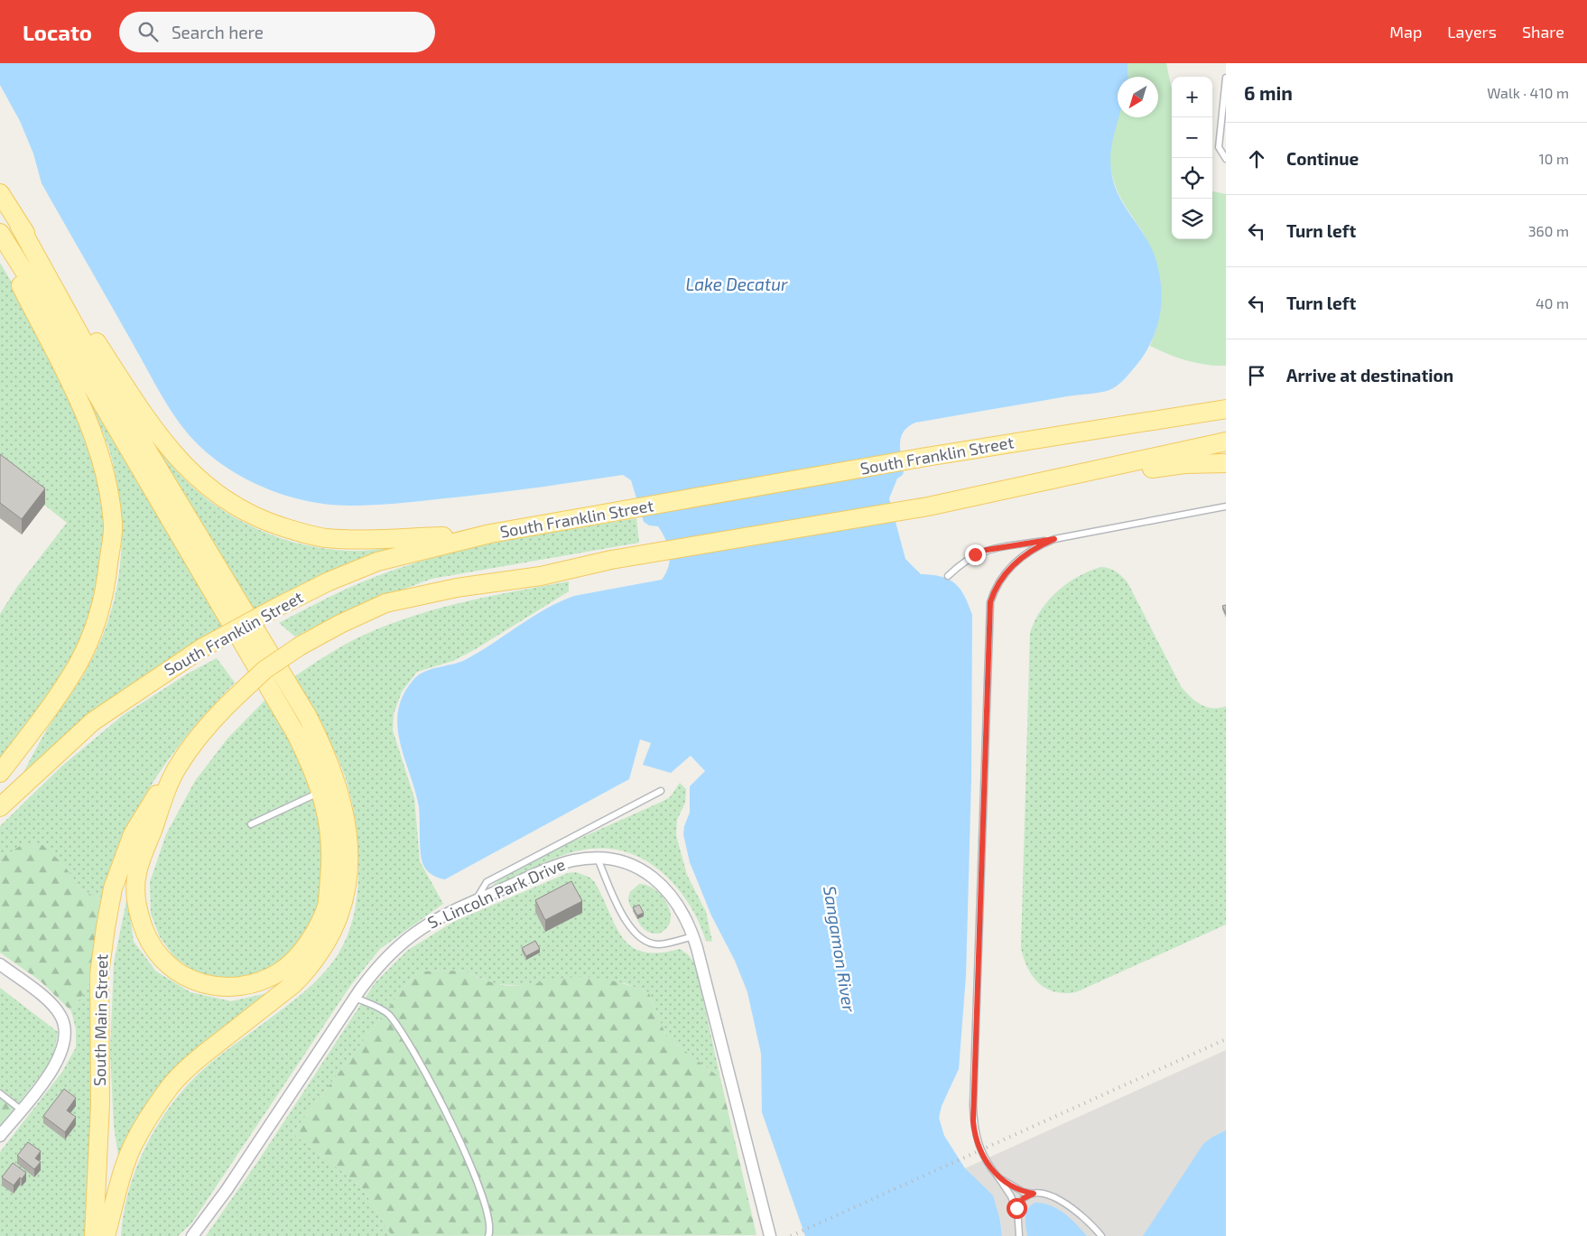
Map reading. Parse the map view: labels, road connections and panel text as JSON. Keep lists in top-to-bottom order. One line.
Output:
{"streets":{"main road":["South Franklin Street","South Main Street"],"street":["S. Lincoln Park Drive"]},"water":["Lake Decatur","Sangamon River"],"north":"bottom left","page":{"header":"Locato","search":"Search here","nav":["Map","Layers","Share"],"heading":["6 min","Walk · 410 m"],"map_buttons":["+","−"],"list":[["Continue","10 m"],["Turn left","360 m"],["Turn left","40 m"],"Arrive at destination"]}}
